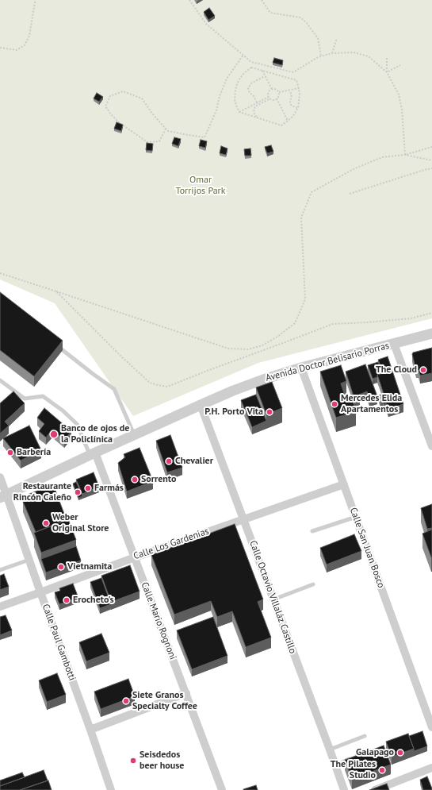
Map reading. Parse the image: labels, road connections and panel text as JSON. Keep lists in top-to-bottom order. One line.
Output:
{"streets":{"street":["Avenida Doctor Belisario Porras","Calle Los Gardenias","Calle San Juan Bosco","Calle Octavio Villaláz Castillo","Calle Mario Rognoni","Calle Paul Gambotti"]},"crossings":[["Avenida Doctor Belisario Porras","Calle San Juan Bosco"],["Avenida Doctor Belisario Porras","Calle Octavio Villaláz Castillo"],["Avenida Doctor Belisario Porras","Calle Mario Rognoni"],["Avenida Doctor Belisario Porras","Calle Paul Gambotti"],["Calle Los Gardenias","Calle San Juan Bosco"],["Calle Los Gardenias","Calle Octavio Villaláz Castillo"],["Calle Los Gardenias","Calle Mario Rognoni"],["Calle Los Gardenias","Calle Paul Gambotti"]],"parks":["Omar Torrijos Park"],"places":["The Cloud","Mercedes Elida Apartamentos","P.H. Porto Vita","Banco de ojos de la Policlínica","Barbería","Chevalier","Sorrento","Farmás","Restaurante Rincón Caleño","Weber Original Store","Vietnamita","Erocheto's","Siete Granos Specialty Coffee","Galapago","Seisdedos beer house","The Pilates Studio"]}
